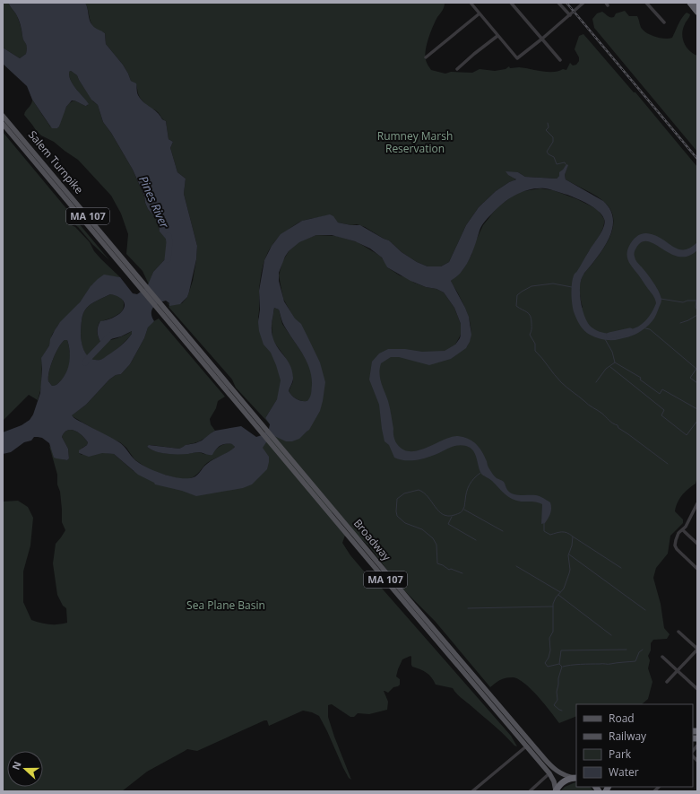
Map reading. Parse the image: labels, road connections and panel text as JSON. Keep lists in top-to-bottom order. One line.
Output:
{"streets":{"main road":["Salem Turnpike","MA 107","Broadway"]},"crossings":[["Salem Turnpike","Broadway"]],"water":["Pines River"],"parks":["Rumney Marsh Reservation","Sea Plane Basin"],"legend":["Road","Railway","Park","Water"],"north":"left"}
